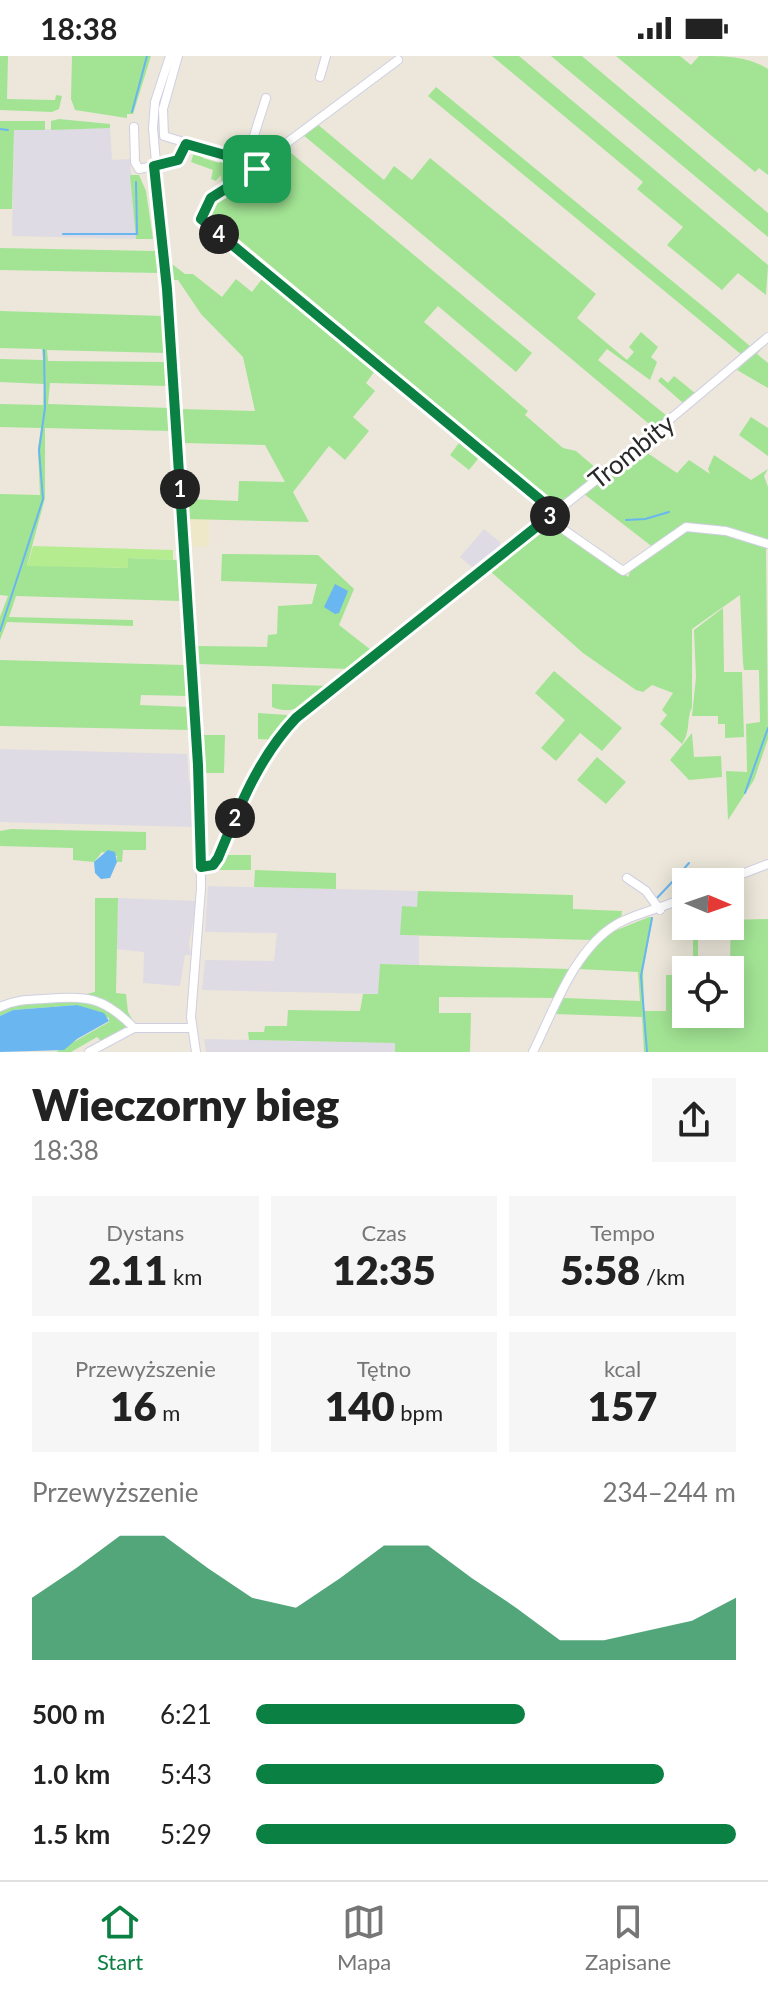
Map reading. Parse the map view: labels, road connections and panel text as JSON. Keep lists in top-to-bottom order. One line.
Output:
{"streets":{"street":["Trombity"]},"north":"right","page":{"status":"18:38","pins":["4","1","3","2"],"heading":["Wieczorny bieg","18:38"],"stats":[["Dystans","2.11 km"],["Czas","12:35"],["Tempo","5:58 /km"],["Przewyższenie","16 m"],["Tętno","140 bpm"],["kcal","157"]],"chart":["Przewyższenie","234–244 m"],"list":[{"name":"500 m","note":"6:21"},{"name":"1.0 km","note":"5:43"},{"name":"1.5 km","note":"5:29"}],"tabs":["Start","Mapa","Zapisane"]}}
